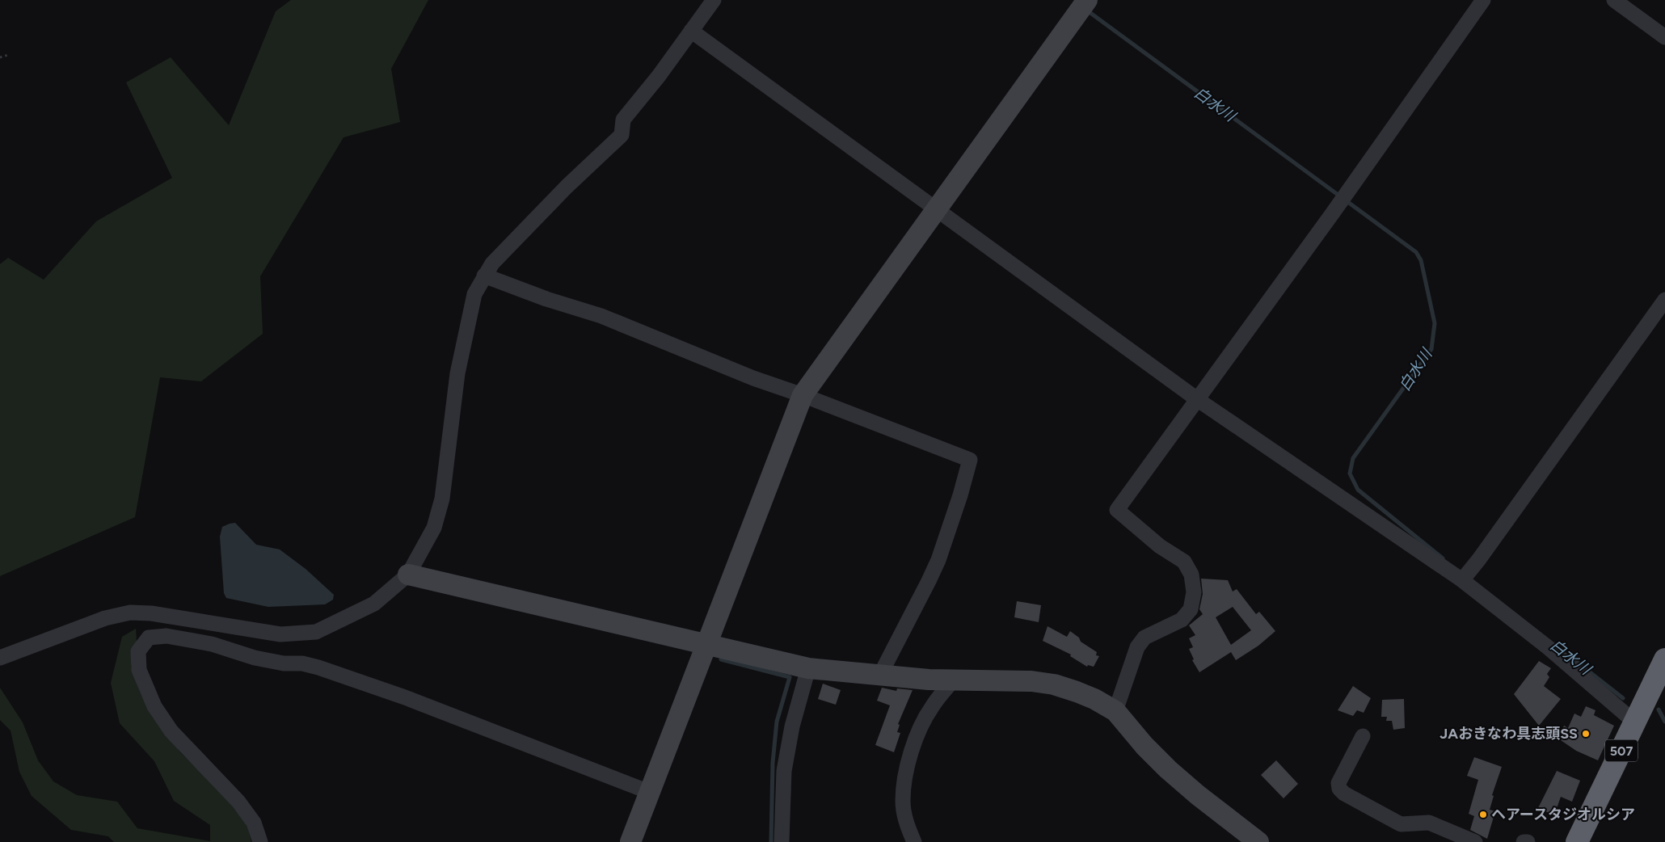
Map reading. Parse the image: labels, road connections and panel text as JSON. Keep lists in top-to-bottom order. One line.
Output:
{"streets":{"highway":["507"]},"water":["白水川"],"places":["JAおきなわ具志頭SS","ヘアースタジオルシア"]}
